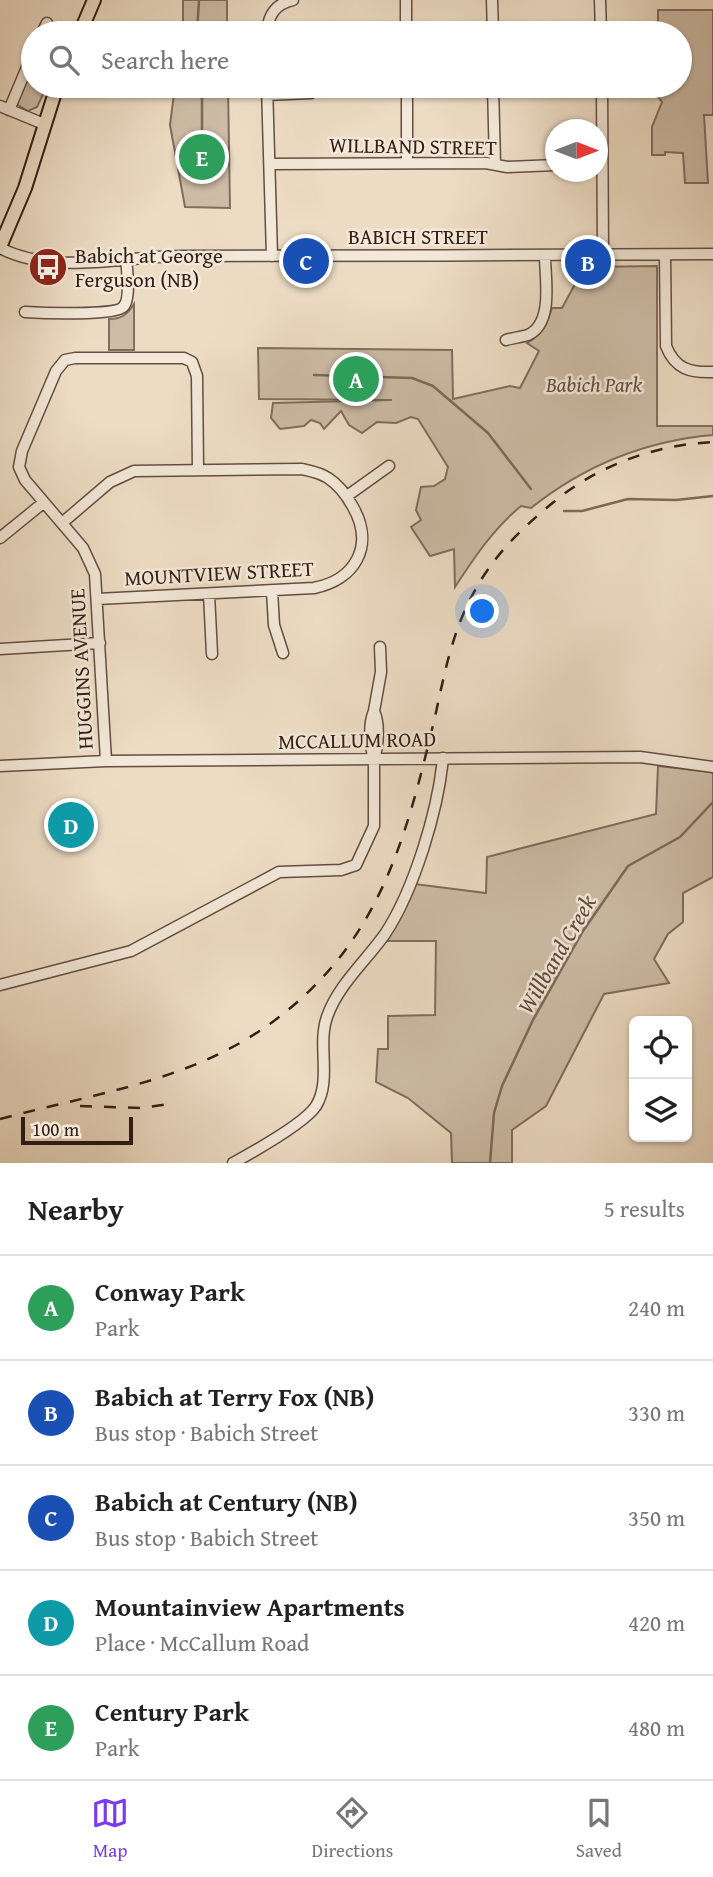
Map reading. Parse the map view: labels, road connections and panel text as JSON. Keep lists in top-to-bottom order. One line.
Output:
{"streets":{"street":["WILLBAND STREET","BABICH STREET","MOUNTVIEW STREET","HUGGINS AVENUE","MCCALLUM ROAD"]},"crossings":[["MOUNTVIEW STREET","HUGGINS AVENUE"],["HUGGINS AVENUE","MCCALLUM ROAD"]],"water":["Willband Creek"],"parks":["Babich Park"],"places":{"bus stop":["Babich at George Ferguson (NB)"]},"scale_bar":"100 m","north":"right","page":{"search":"Search here","pins":["E","C","B","A","D"],"scale":"100 m","heading":["Nearby","5 results"],"list":[{"mark":"A","name":"Conway Park","note":"Park","value":"240 m"},{"mark":"B","name":"Babich at Terry Fox (NB)","note":"Bus stop · Babich Street","value":"330 m"},{"mark":"C","name":"Babich at Century (NB)","note":"Bus stop · Babich Street","value":"350 m"},{"mark":"D","name":"Mountainview Apartments","note":"Place · McCallum Road","value":"420 m"},{"mark":"E","name":"Century Park","note":"Park","value":"480 m"}],"nav":["Map","Directions","Saved"]}}
